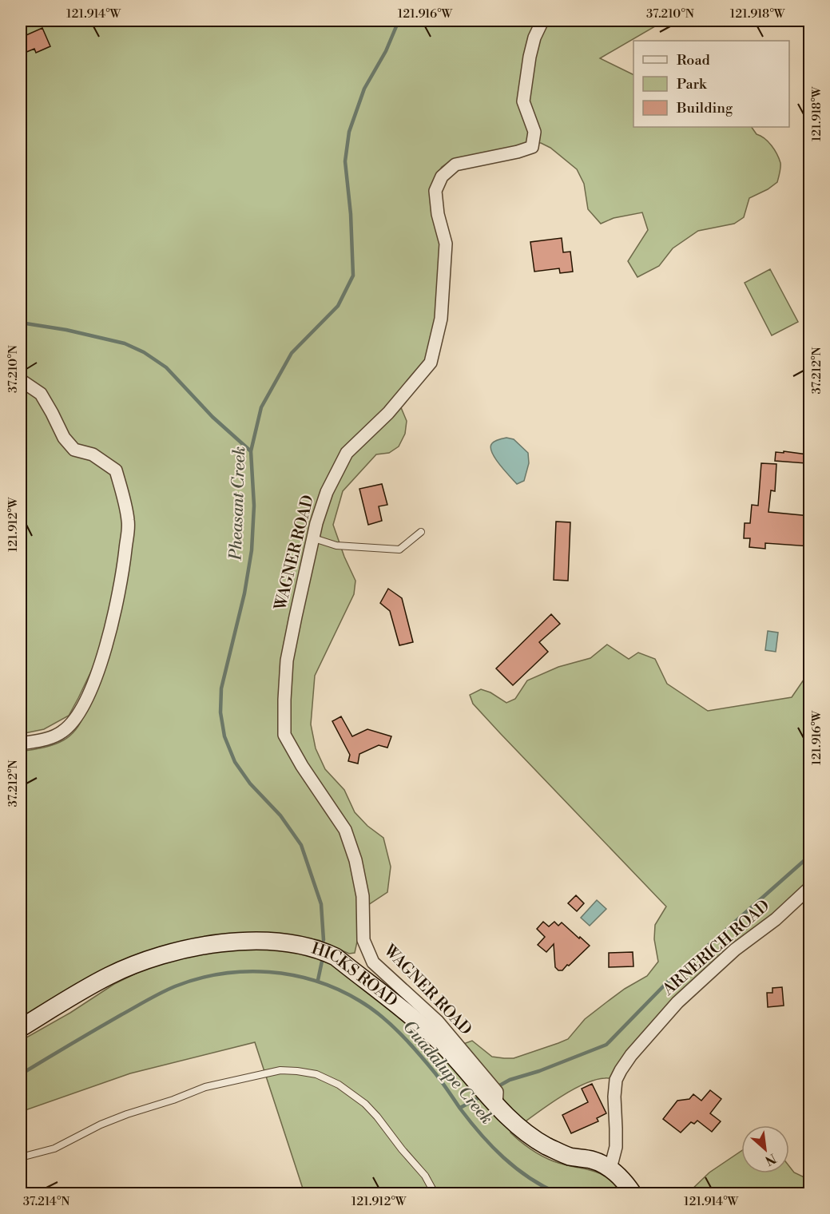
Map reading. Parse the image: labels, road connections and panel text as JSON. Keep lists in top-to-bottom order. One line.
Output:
{"streets":{"street":["WAGNER ROAD","ARNERICH ROAD","HICKS ROAD"]},"crossings":[["WAGNER ROAD","HICKS ROAD"],["ARNERICH ROAD","HICKS ROAD"]],"water":["Pheasant Creek","Guadalupe Creek"],"legend":["Road","Park","Building"],"north":"bottom right","coordinates":["121.914°W","121.916°W","37.210°N","121.918°W","37.212°N","121.912°W","37.214°N"]}
